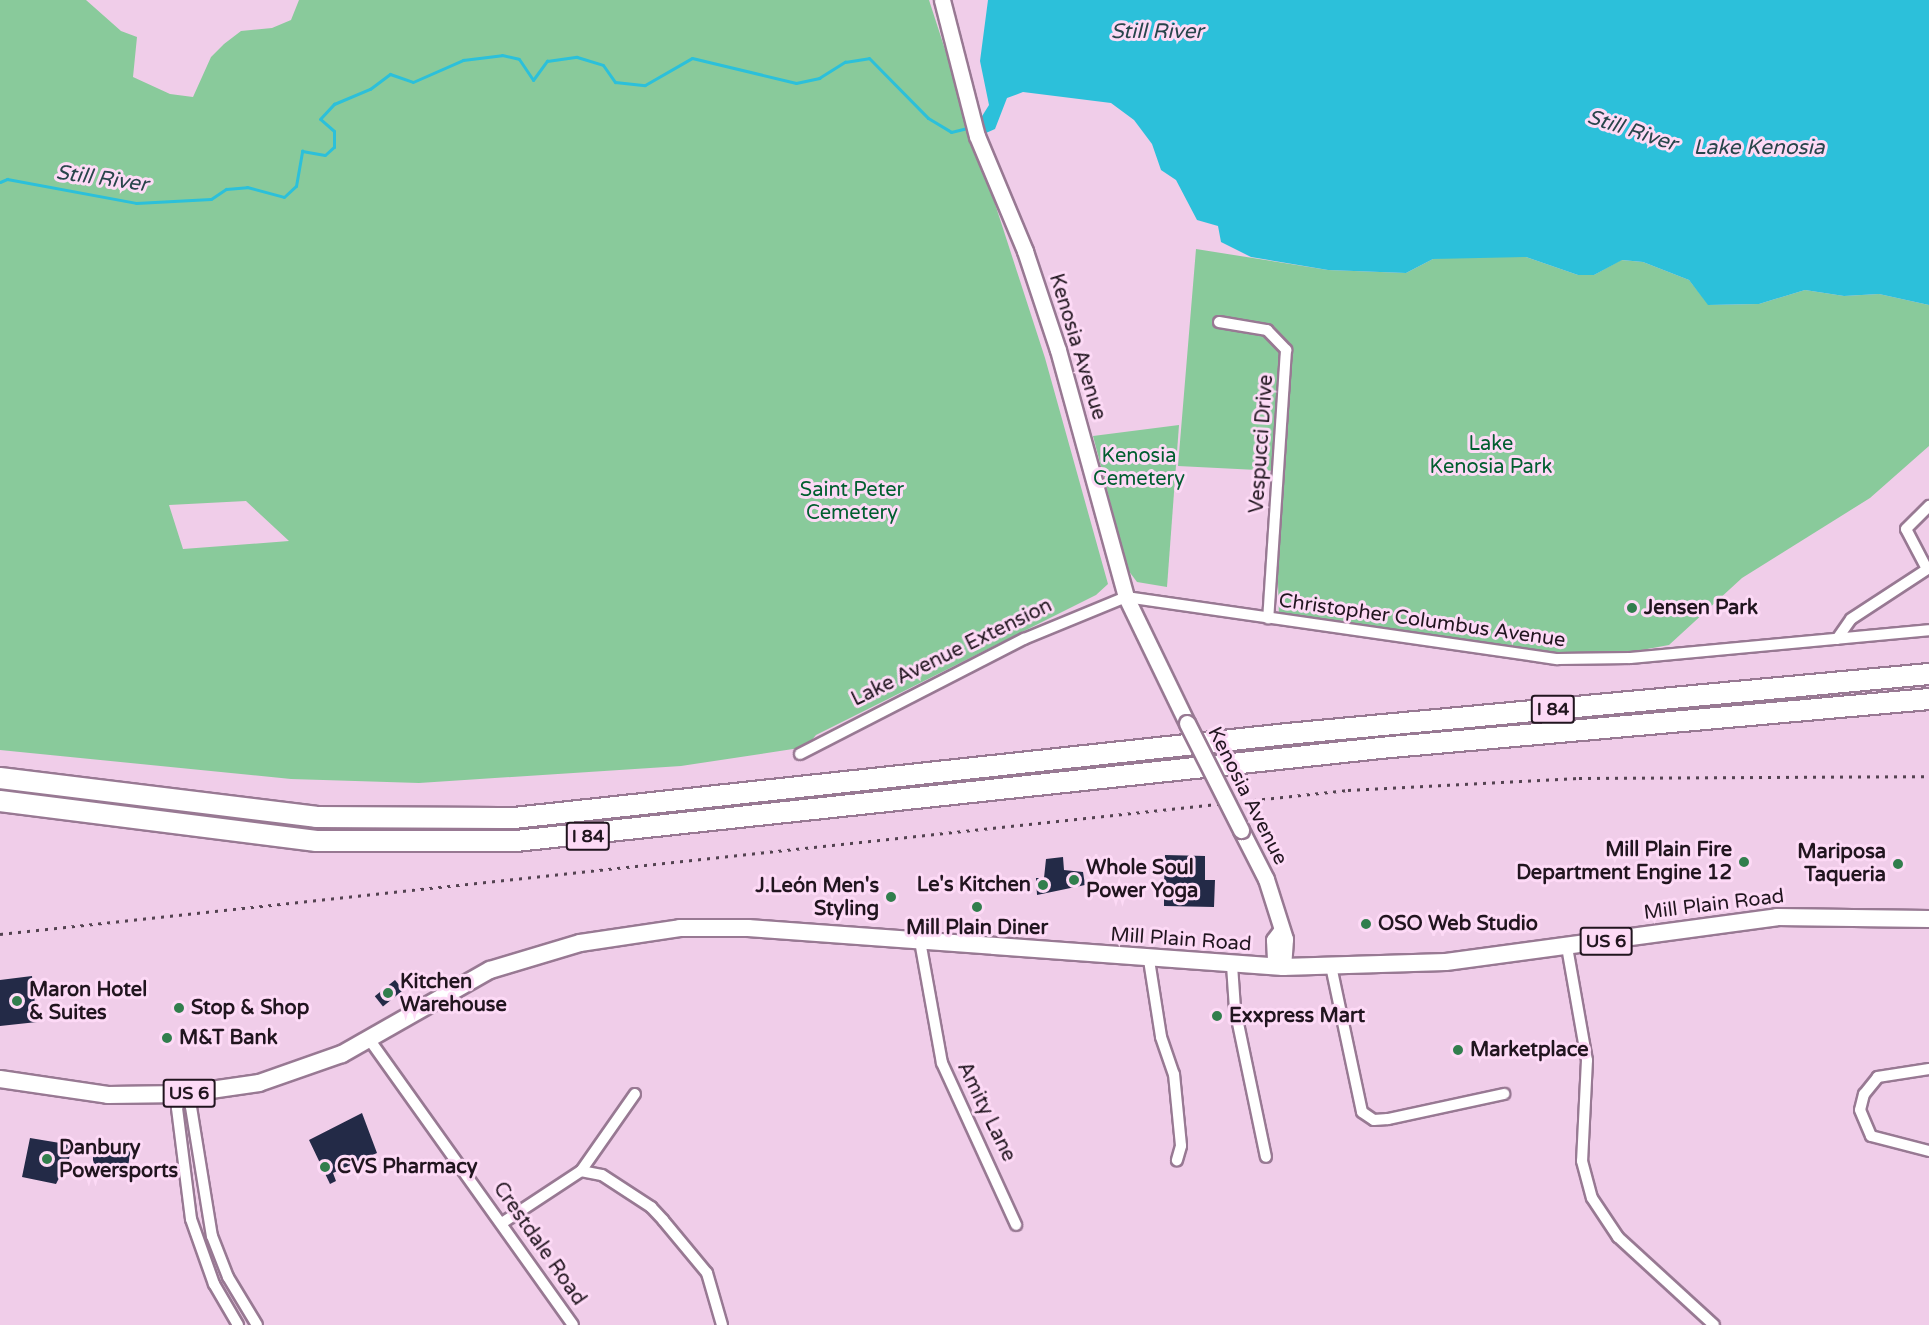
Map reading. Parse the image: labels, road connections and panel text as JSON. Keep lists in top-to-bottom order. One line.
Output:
{"streets":{"highway":["I 84"],"main road":["Mill Plain Road","US 6"],"street":["Kenosia Avenue","Vespucci Drive","Christopher Columbus Avenue","Lake Avenue Extension","Amity Lane","Crestdale Road"]},"crossings":[["Kenosia Avenue","Christopher Columbus Avenue"],["Kenosia Avenue","Lake Avenue Extension"],["Kenosia Avenue","Mill Plain Road"],["Vespucci Drive","Christopher Columbus Avenue"],["Christopher Columbus Avenue","Lake Avenue Extension"],["Mill Plain Road","US 6"],["Mill Plain Road","Amity Lane"],["Mill Plain Road","Crestdale Road"],["US 6","Crestdale Road"]],"water":["Still River","Lake Kenosia"],"parks":["Lake Kenosia Park","Kenosia Cemetery","Saint Peter Cemetery"],"places":["Jensen Park","Mill Plain Fire Department Engine 12","Mariposa Taqueria","Whole Soul Power Yoga","Le's Kitchen","J.León Men's Styling","Mill Plain Diner","OSO Web Studio","Kitchen Warehouse","Maron Hotel & Suites","Stop & Shop","Exxpress Mart","M&T Bank","Marketplace","Danbury Powersports","CVS Pharmacy"]}
